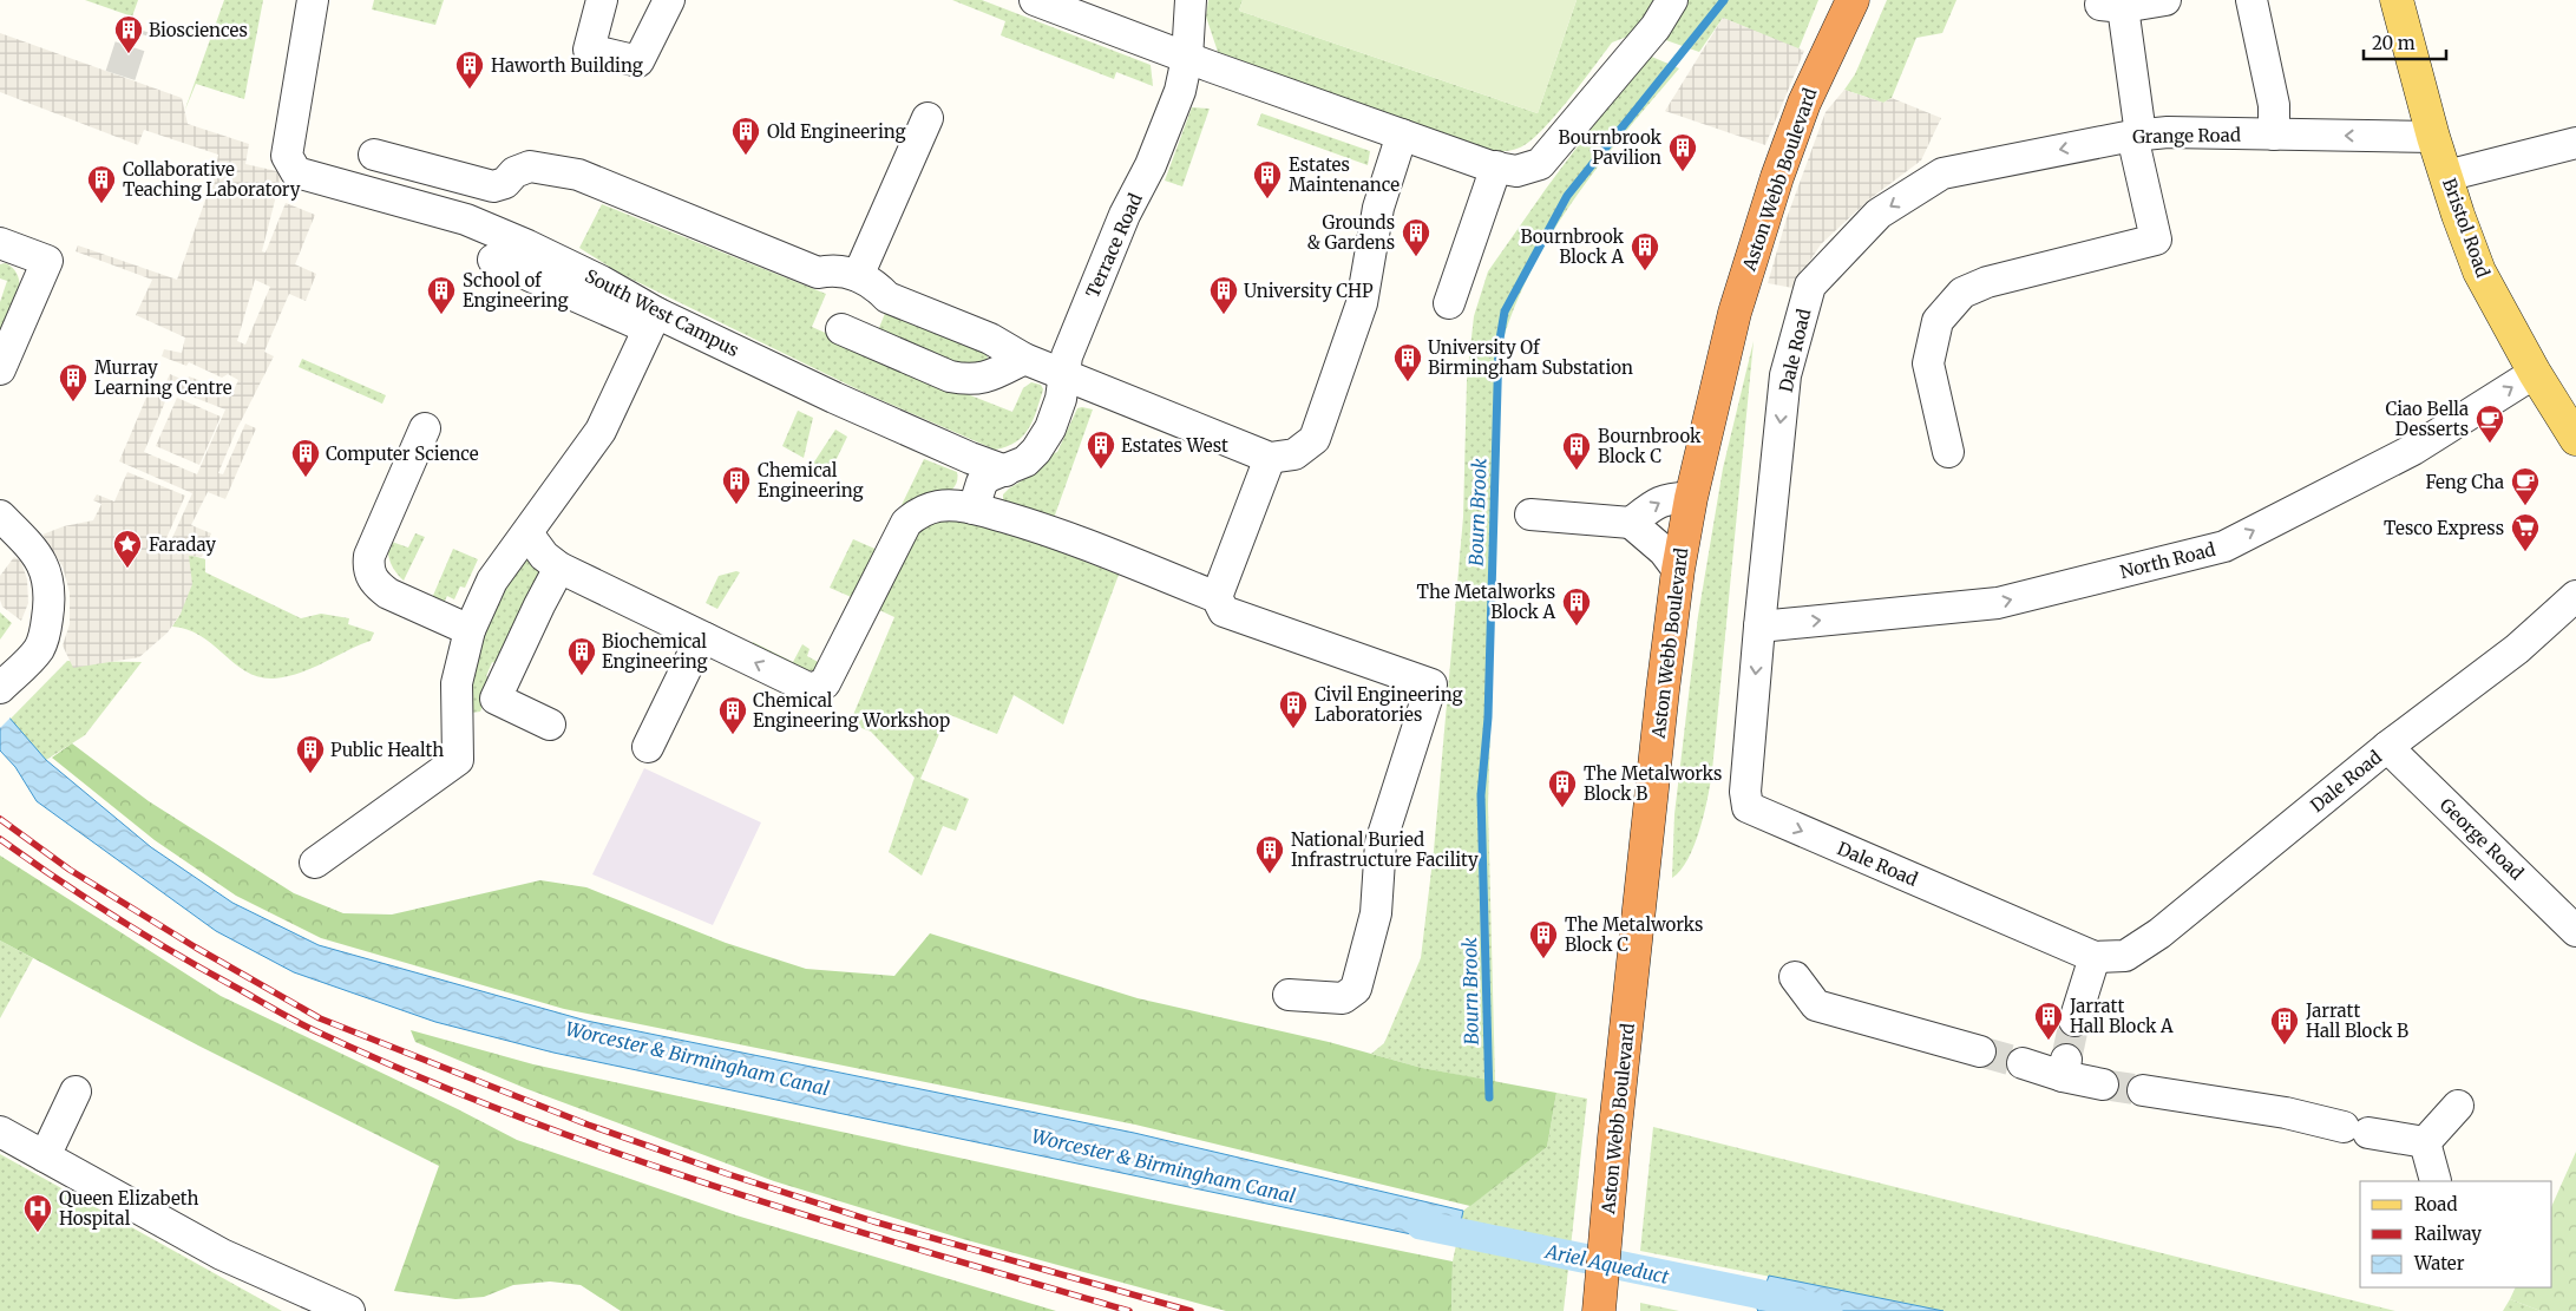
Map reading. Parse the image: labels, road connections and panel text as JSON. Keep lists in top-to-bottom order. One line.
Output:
{"streets":{"highway":["Aston Webb Boulevard"],"main road":["Bristol Road"],"street":["Grange Road","Terrace Road","South West Campus","Dale Road","North Road","George Road"]},"crossings":[["Grange Road","Bristol Road"],["Grange Road","Dale Road"],["Bristol Road","North Road"],["Terrace Road","South West Campus"],["Dale Road","North Road"],["Dale Road","George Road"]],"one_way":["Grange Road","North Road"],"water":["Bourn Brook","Worcester & Birmingham Canal","Ariel Aqueduct"],"places":{"building":["Biosciences","Haworth Building","Old Engineering","Bournbrook Pavilion","Estates Maintenance","Collaborative Teaching Laboratory","Grounds & Gardens","Bournbrook Block A","School of Engineering","University CHP","University Of Birmingham Substation","Murray Learning Centre","Estates West","Bournbrook Block C","Computer Science","Chemical Engineering","The Metalworks Block A","Biochemical Engineering","Civil Engineering Laboratories","Chemical Engineering Workshop","Public Health","The Metalworks Block B","National Buried Infrastructure Facility","The Metalworks Block C","Jarratt Hall Block A","Jarratt Hall Block B"],"cafe":["Ciao Bella Desserts","Feng Cha"],"supermarket":["Tesco Express"],"place":["Faraday"],"hospital":["Queen Elizabeth Hospital"]},"legend":["Road","Railway","Water"],"scale_bar":"20 m"}
